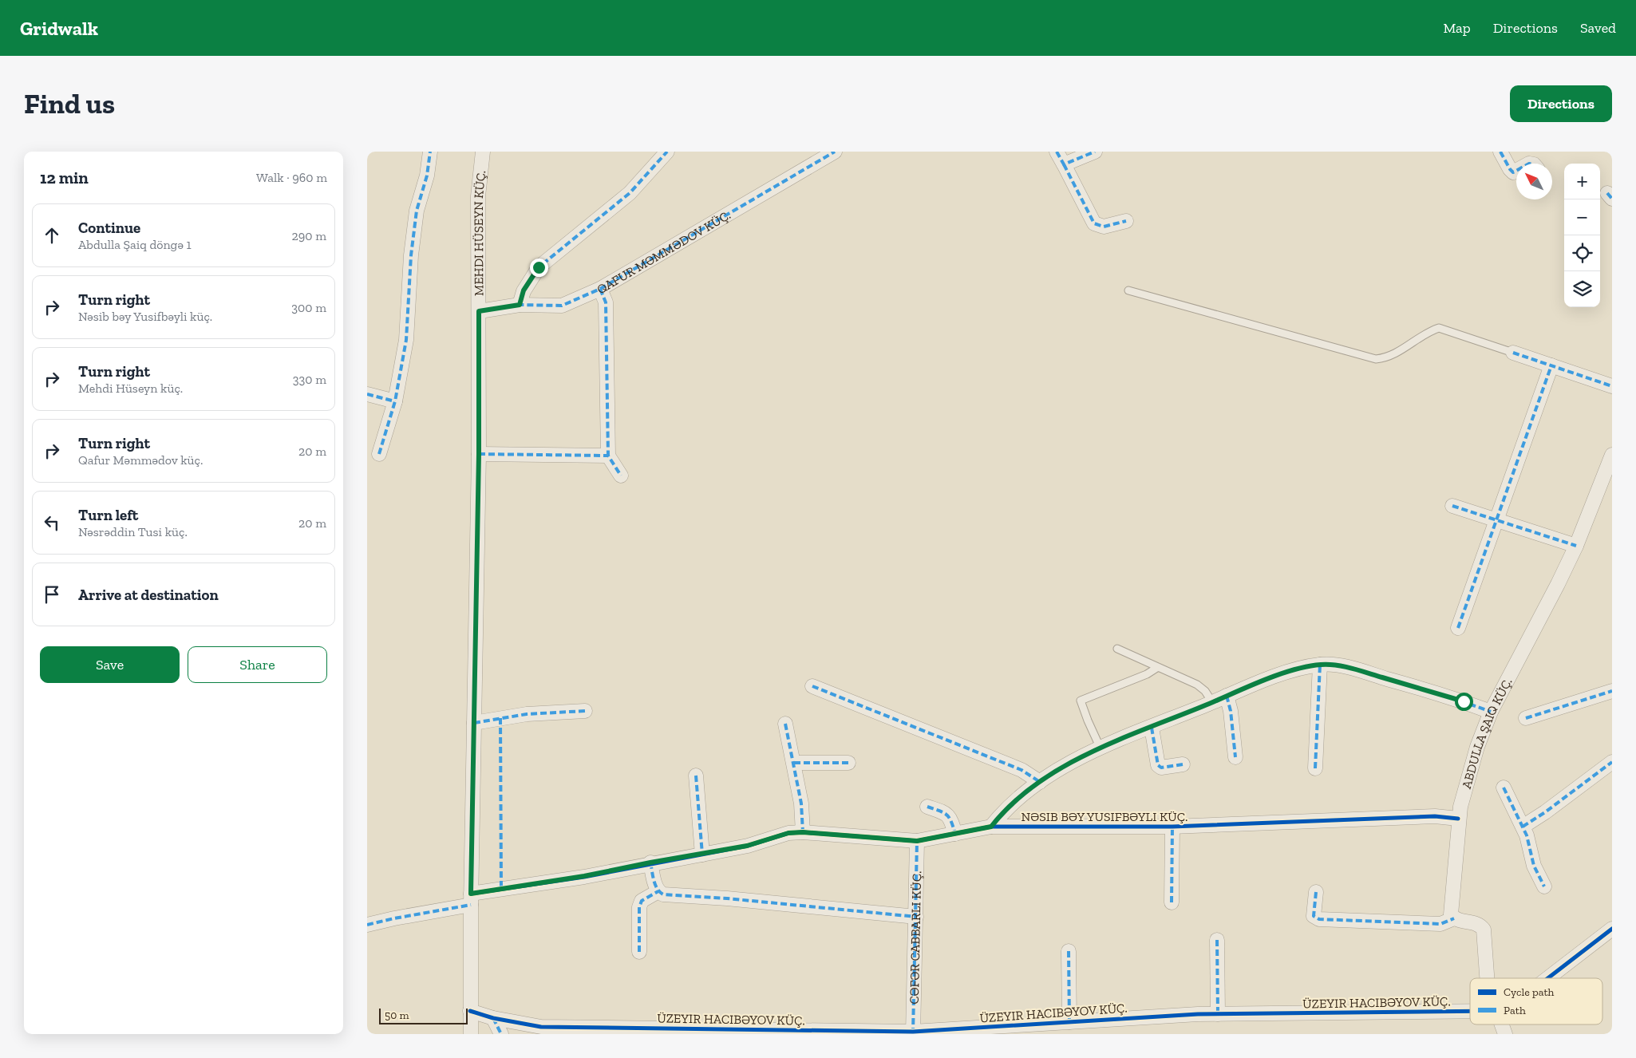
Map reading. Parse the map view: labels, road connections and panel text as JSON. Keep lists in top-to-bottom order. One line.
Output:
{"streets":{"street":["MEHDI HÜSEYN KÜÇ.","QAFUR MƏMMƏDOV KÜÇ.","ABDULLA ŞAIQ KÜÇ.","NƏSIB BƏY YUSIFBƏYLI KÜÇ."],"cycle path":["ÜZEYIR HACIBƏYOV KÜÇ."]},"crossings":[["MEHDI HÜSEYN KÜÇ.","QAFUR MƏMMƏDOV KÜÇ."],["MEHDI HÜSEYN KÜÇ.","NƏSIB BƏY YUSIFBƏYLI KÜÇ."],["ABDULLA ŞAIQ KÜÇ.","NƏSIB BƏY YUSIFBƏYLI KÜÇ."]],"legend":["Cycle path","Path"],"scale_bar":"50 m","north":"top left","page":{"header":"Gridwalk","nav":["Map","Directions","Saved"],"buttons":["Directions",["Save","Share"]],"title":"Find us","heading":["12 min","Walk · 960 m"],"map_buttons":["+","−"],"list":[["Continue","Abdulla Şaiq döngə 1","290 m"],["Turn right","Nəsib bəy Yusifbəyli küç.","300 m"],["Turn right","Mehdi Hüseyn küç.","330 m"],["Turn right","Qafur Məmmədov küç.","20 m"],["Turn left","Nəsrəddin Tusi küç.","20 m"],"Arrive at destination"],"scale":"50 m"}}
